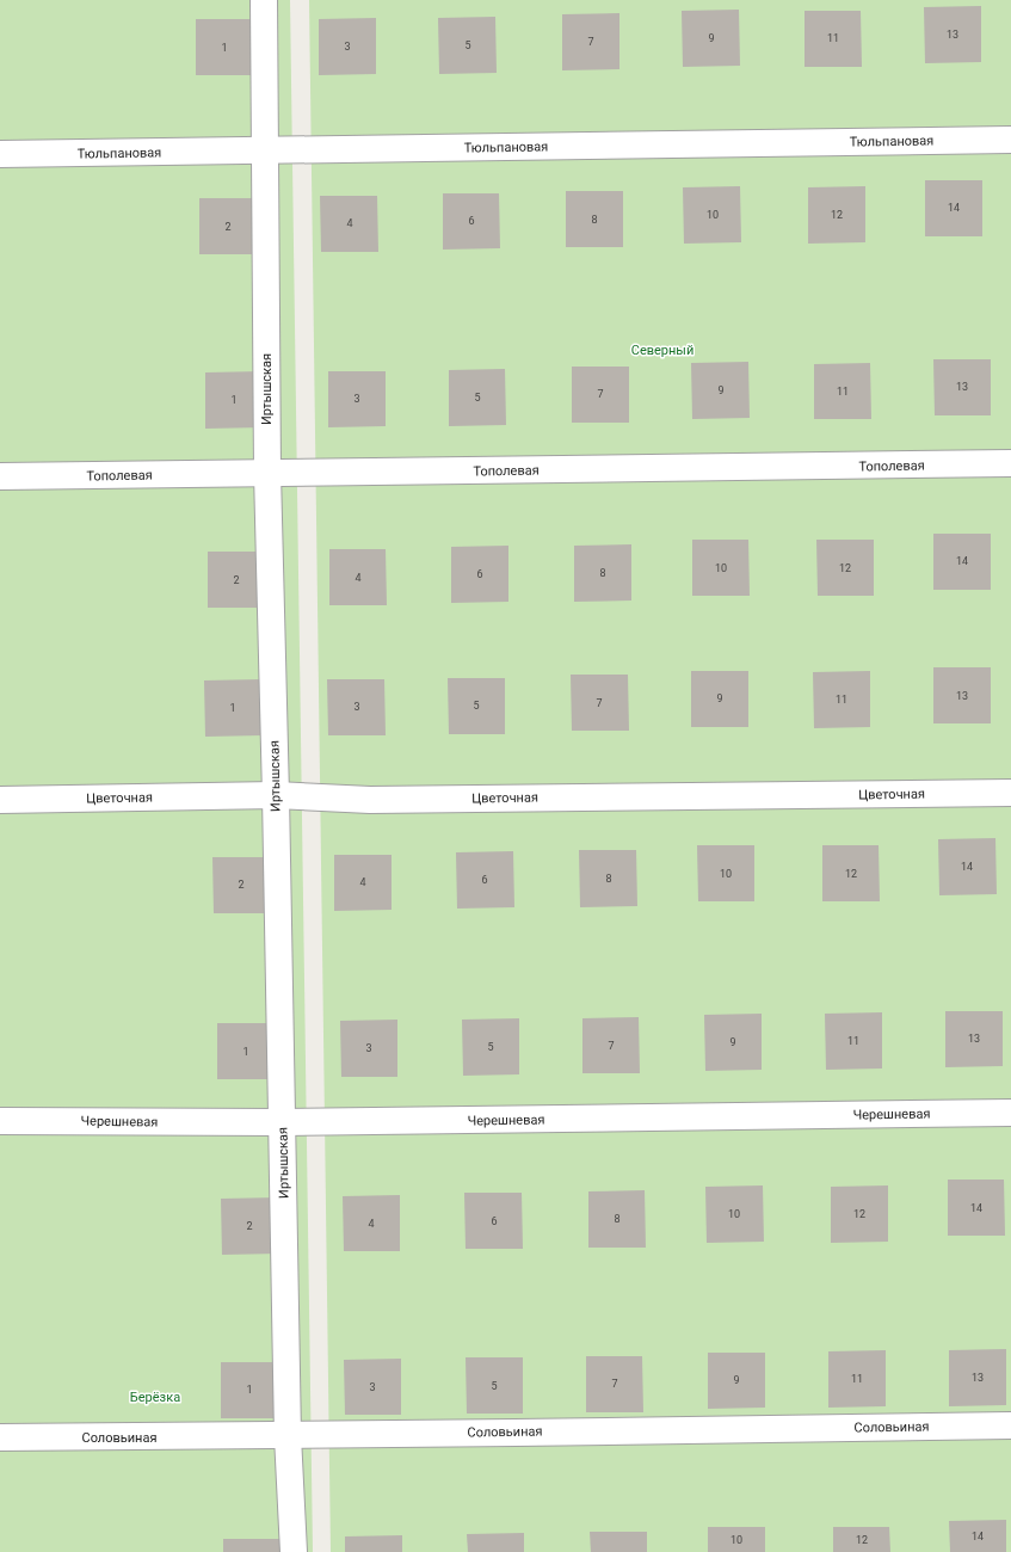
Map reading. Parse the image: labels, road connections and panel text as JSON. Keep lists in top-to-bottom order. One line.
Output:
{"streets":{"street":["Тюльпановая","Иртышская","Тополевая","Цветочная","Черешневая","Соловьиная"]},"crossings":[["Тюльпановая","Иртышская"],["Иртышская","Тополевая"],["Иртышская","Цветочная"],["Иртышская","Черешневая"],["Иртышская","Соловьиная"]],"parks":["Северный","Берёзка"],"house_numbers":["13","9","11","7","5","3","1","14","10","12","8","6","4","2","13","9","11","7","5","3","1","14","10","12","8","6","4","2","13","9","11","7","5","3","1","14","10","12","8","6","4","2","13","11","9","7","5","3","1","14","10","12","8","6","4","2","13","11","9","7","5","3","1","14","10","12"]}
